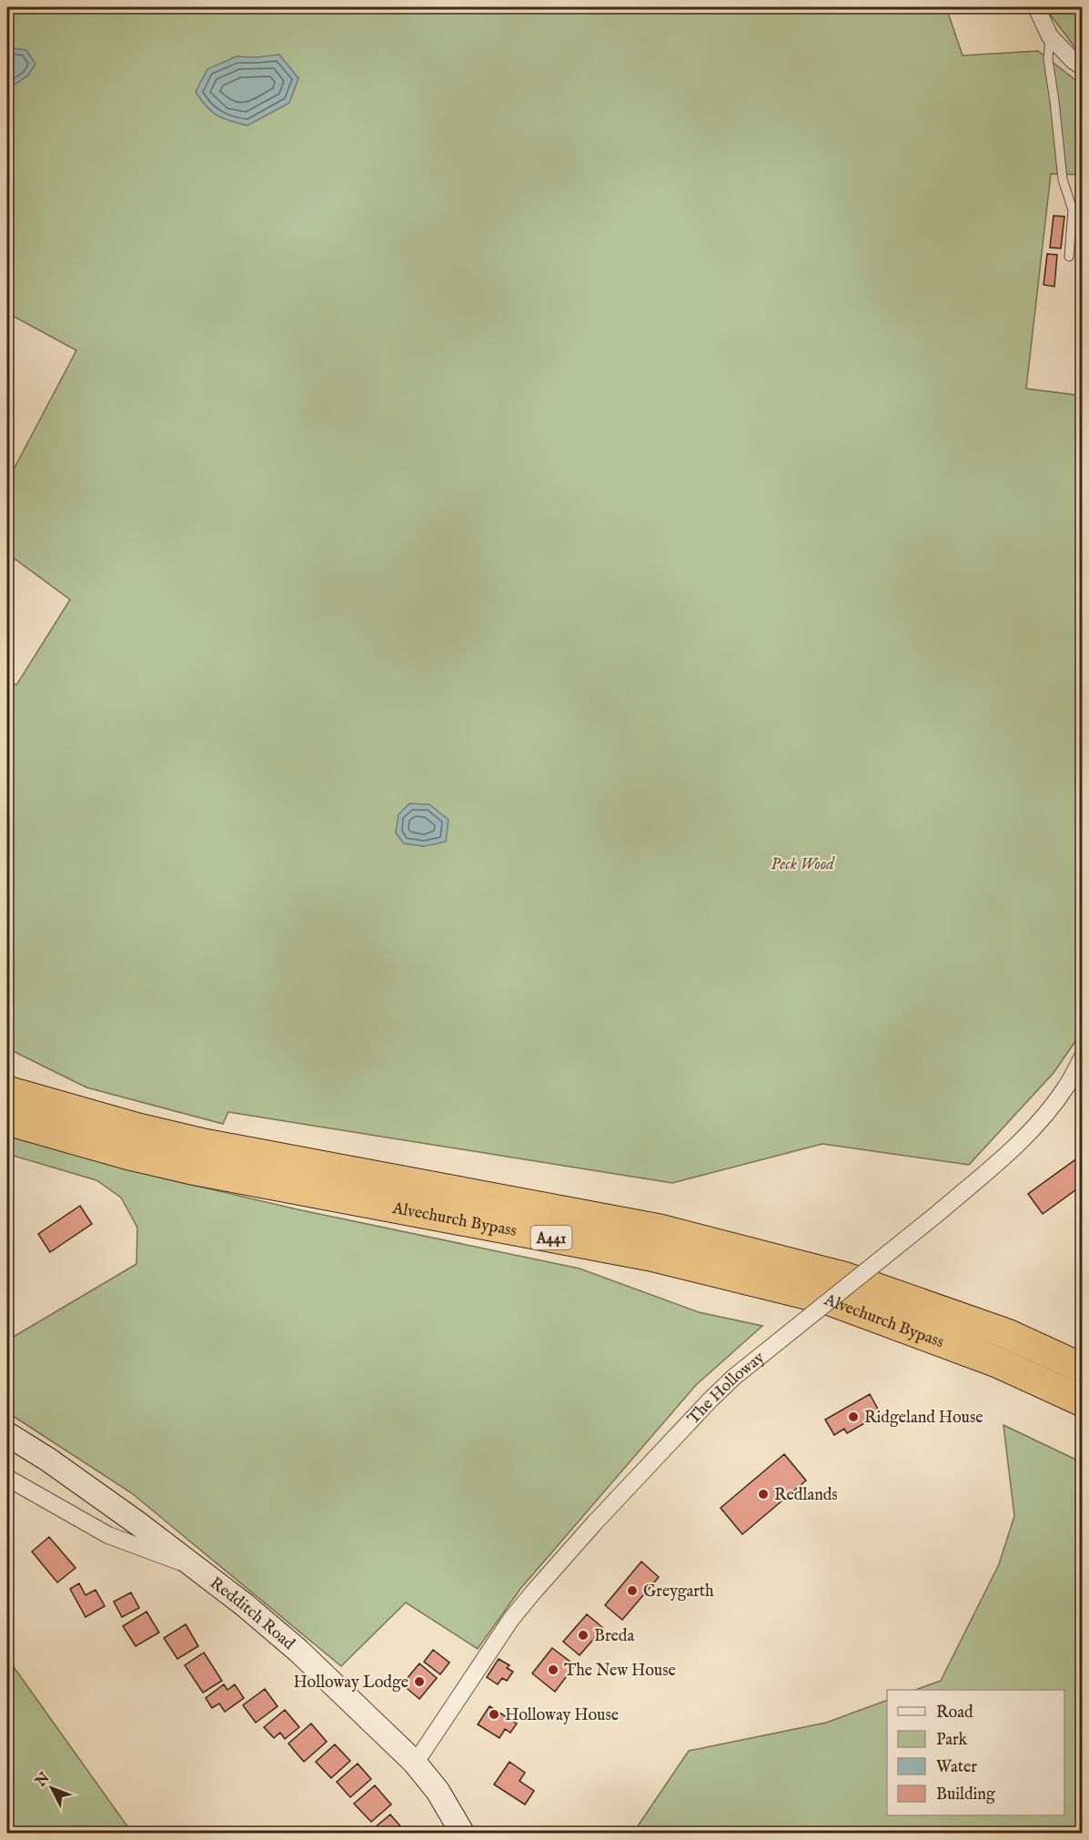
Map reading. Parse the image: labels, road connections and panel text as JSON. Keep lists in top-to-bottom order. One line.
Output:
{"streets":{"highway":["Alvechurch Bypass","A441"],"main road":["Redditch Road"],"street":["The Holloway"]},"crossings":[["The Holloway","Redditch Road"]],"parks":["Peck Wood"],"places":["Ridgeland House","Redlands","Greygarth","Breda","The New House","Holloway Lodge","Holloway House"],"legend":["Road","Park","Water","Building"],"north":"top left"}
